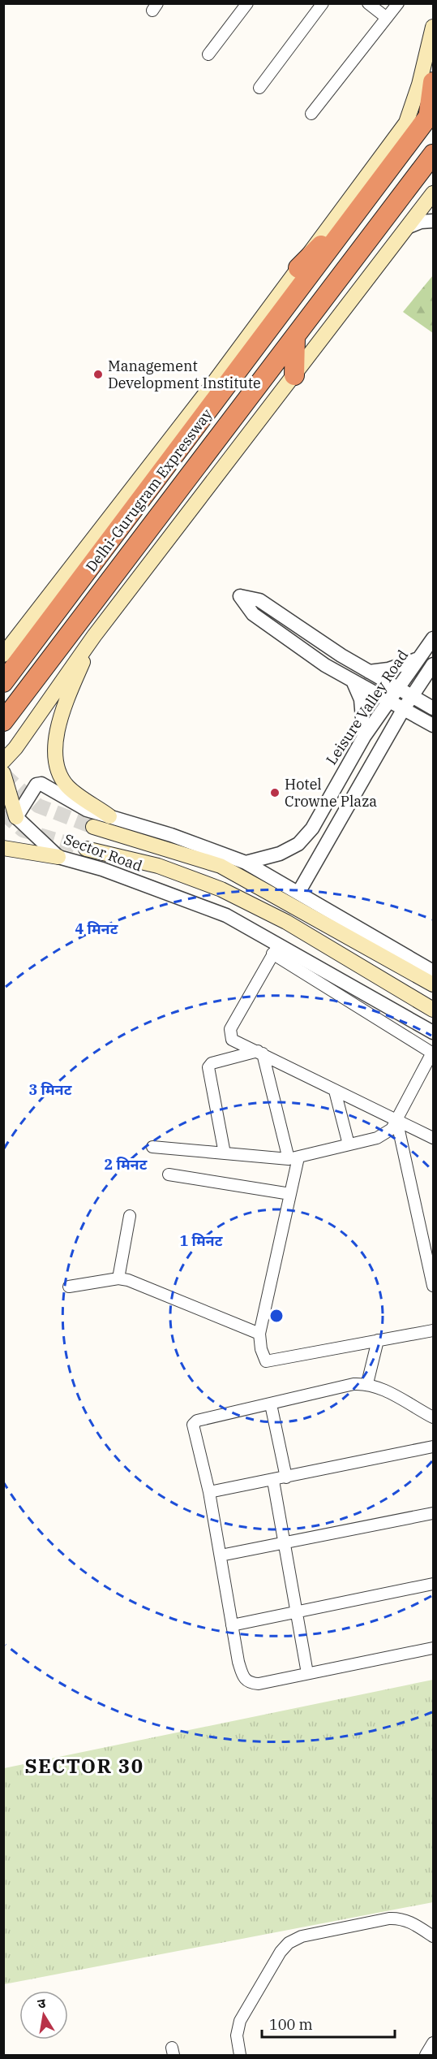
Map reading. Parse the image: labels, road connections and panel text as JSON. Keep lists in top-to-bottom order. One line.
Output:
{"streets":{"highway":["Delhi-Gurugram Expressway"],"street":["Leisure Valley Road","Sector Road"]},"districts":["SECTOR 30"],"places":["Management Development Institute","Hotel Crowne Plaza"],"scale_bar":"100 m","north":"top","rings":["4 मिनट","3 मिनट","2 मिनट","1 मिनट"]}
